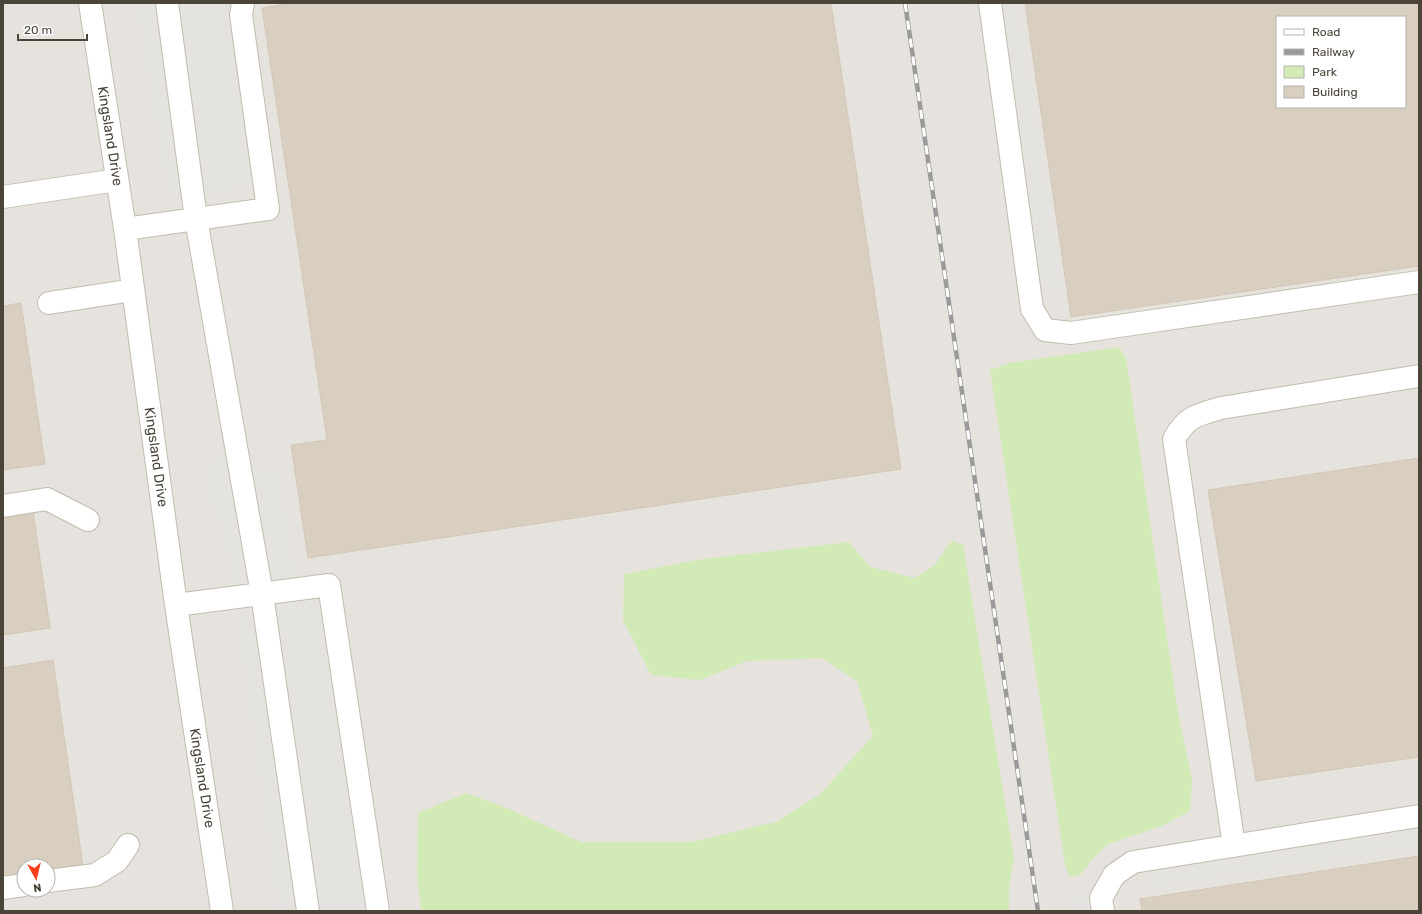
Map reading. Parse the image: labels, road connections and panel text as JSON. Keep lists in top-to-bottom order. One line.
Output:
{"streets":{"street":["Kingsland Drive"]},"legend":["Road","Railway","Park","Building"],"scale_bar":"20 m","north":"bottom"}
